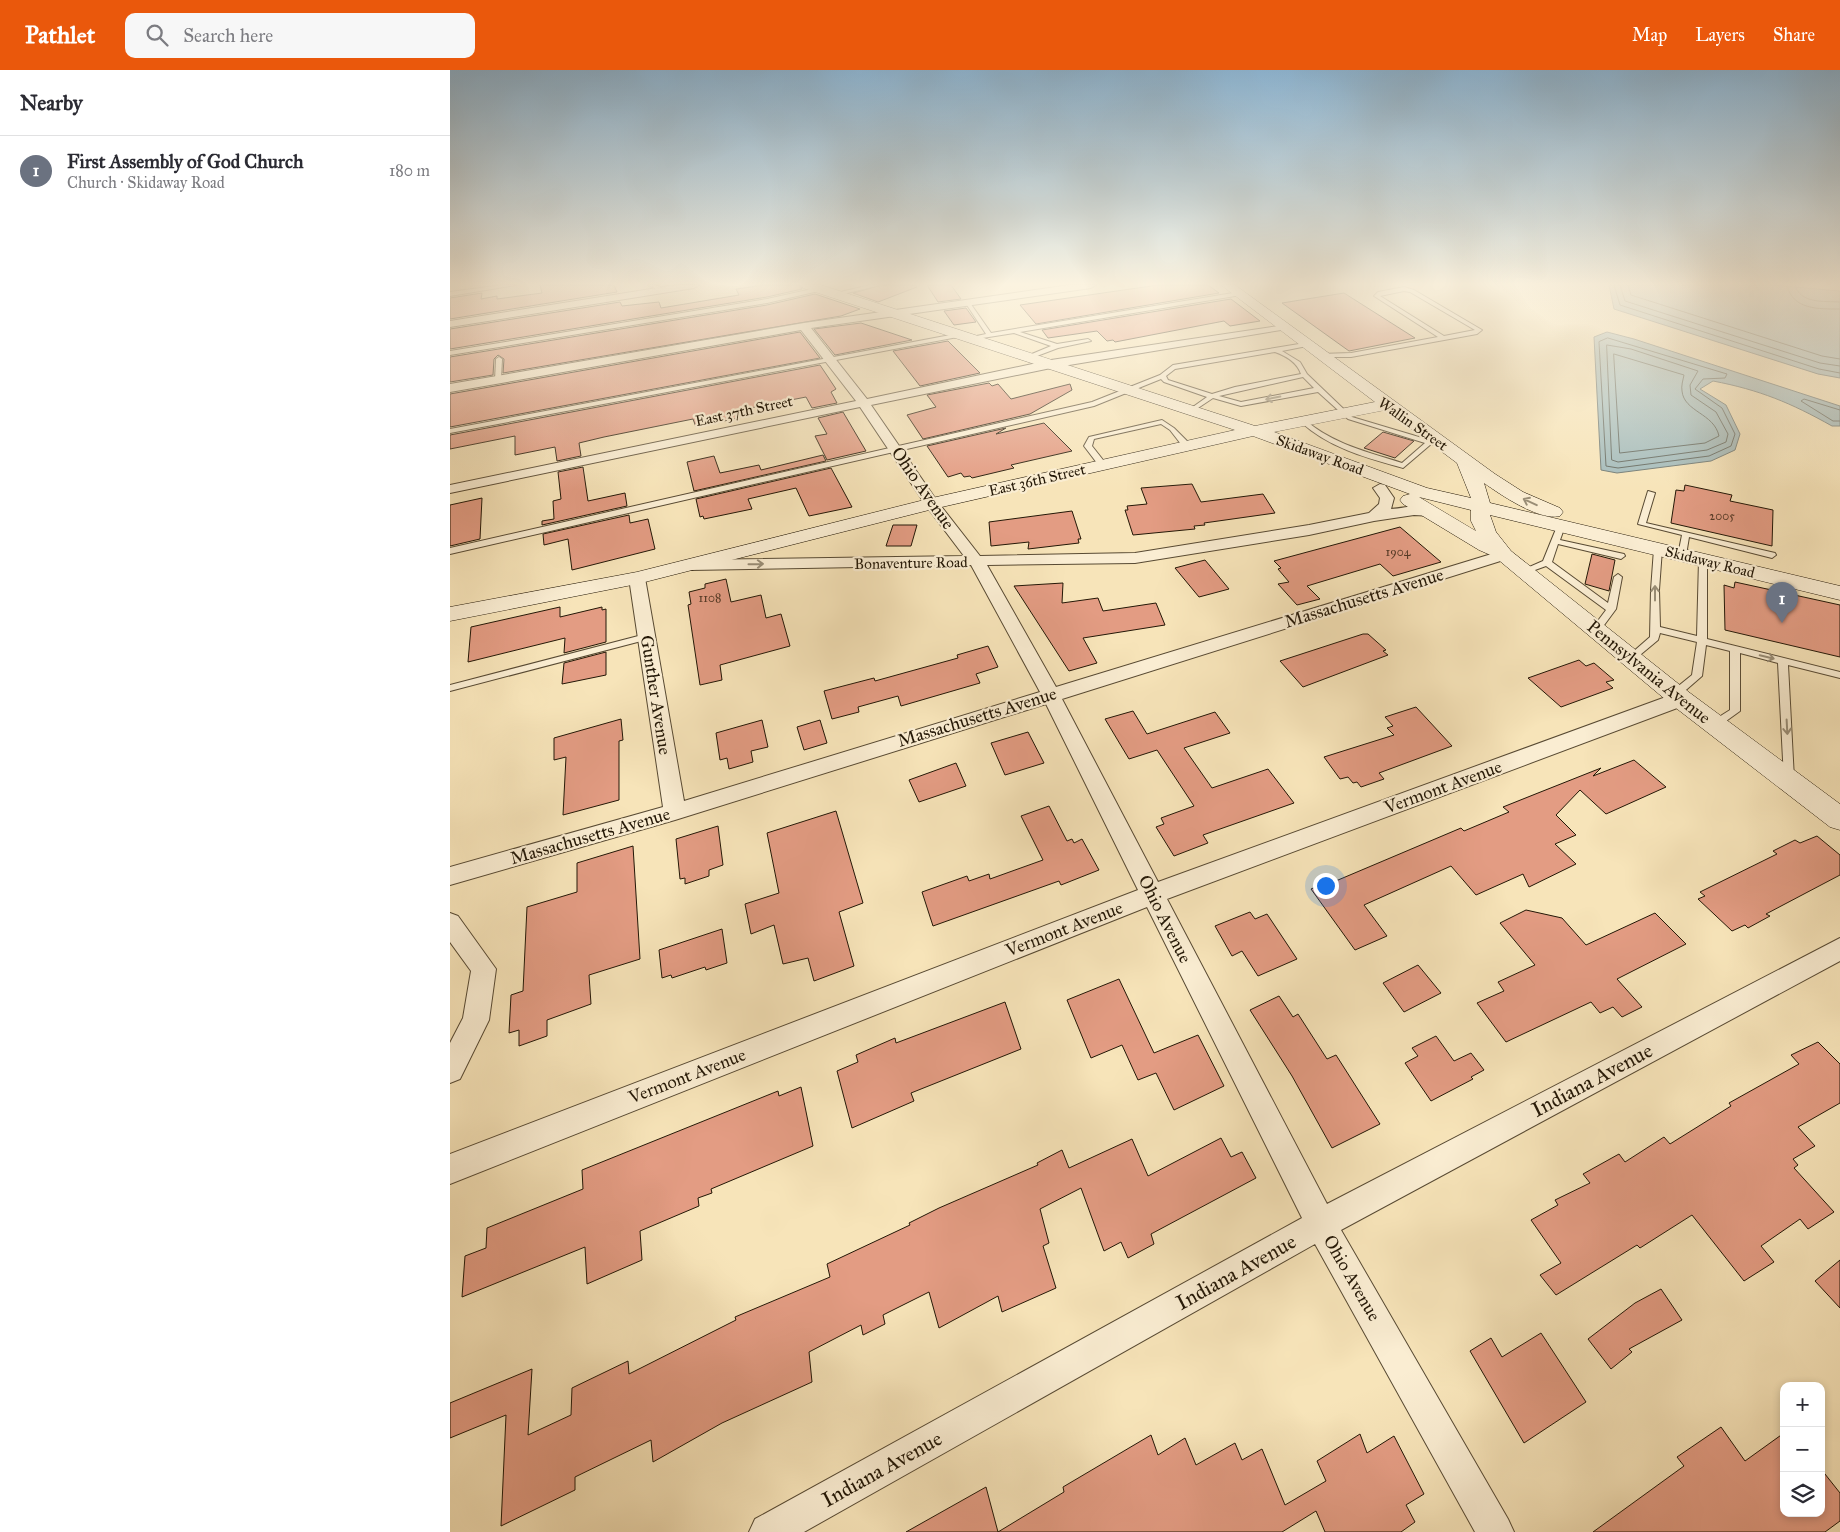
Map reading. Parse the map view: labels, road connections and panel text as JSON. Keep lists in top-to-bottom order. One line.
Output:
{"streets":{"main road":["Wallin Street","Skidaway Road","East 36th Street","Bonaventure Road","Pennsylvania Avenue"],"street":["East 37th Street","Ohio Avenue","Massachusetts Avenue","Gunther Avenue","Vermont Avenue","Indiana Avenue"]},"crossings":[["East 37th Street","Skidaway Road"],["East 37th Street","Ohio Avenue"],["Wallin Street","Skidaway Road"],["Wallin Street","East 36th Street"],["Wallin Street","Pennsylvania Avenue"],["Skidaway Road","East 36th Street"],["Skidaway Road","Pennsylvania Avenue"],["East 36th Street","Ohio Avenue"],["East 36th Street","Bonaventure Road"],["Ohio Avenue","Bonaventure Road"],["Ohio Avenue","Massachusetts Avenue"],["Ohio Avenue","Vermont Avenue"],["Ohio Avenue","Indiana Avenue"],["Bonaventure Road","Gunther Avenue"],["Massachusetts Avenue","Pennsylvania Avenue"],["Massachusetts Avenue","Gunther Avenue"],["Pennsylvania Avenue","Vermont Avenue"]],"house_numbers":["2005","1904","1108"],"page":{"header":"Pathlet","search":"Search here","nav":["Map","Layers","Share"],"heading":"Nearby","list":[{"mark":"1","name":"First Assembly of God Church","note":"Church · Skidaway Road","value":"180 m"}],"pins":"1","map_buttons":["+","−"]}}
